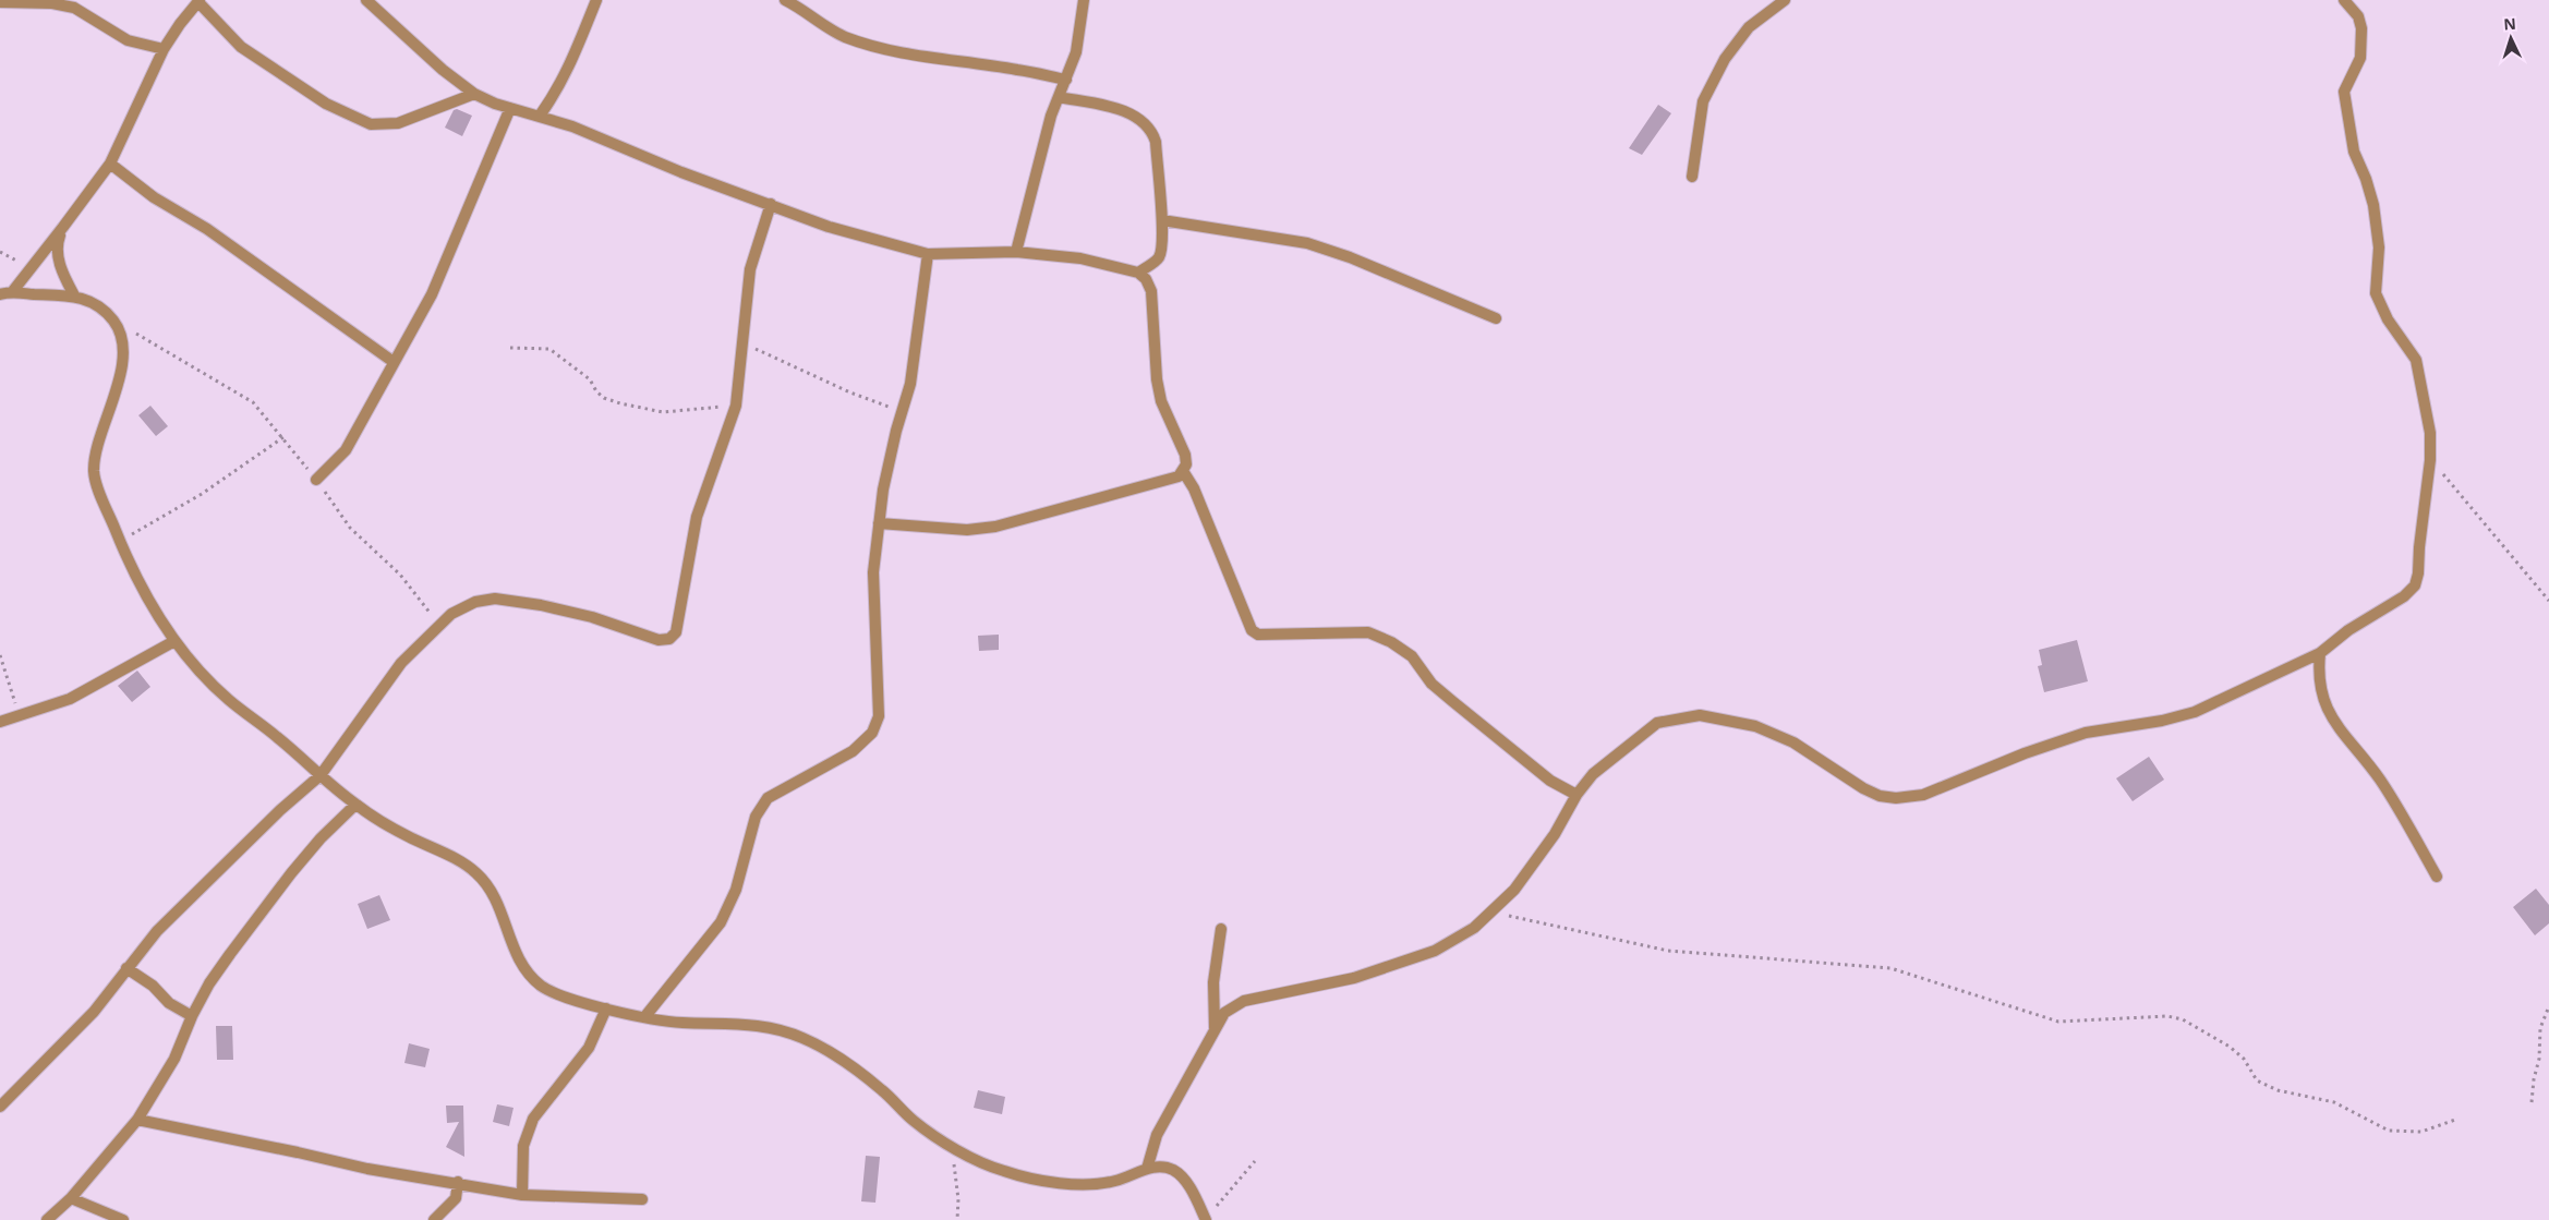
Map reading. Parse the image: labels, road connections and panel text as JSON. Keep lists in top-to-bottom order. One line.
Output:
{"north":"top"}
